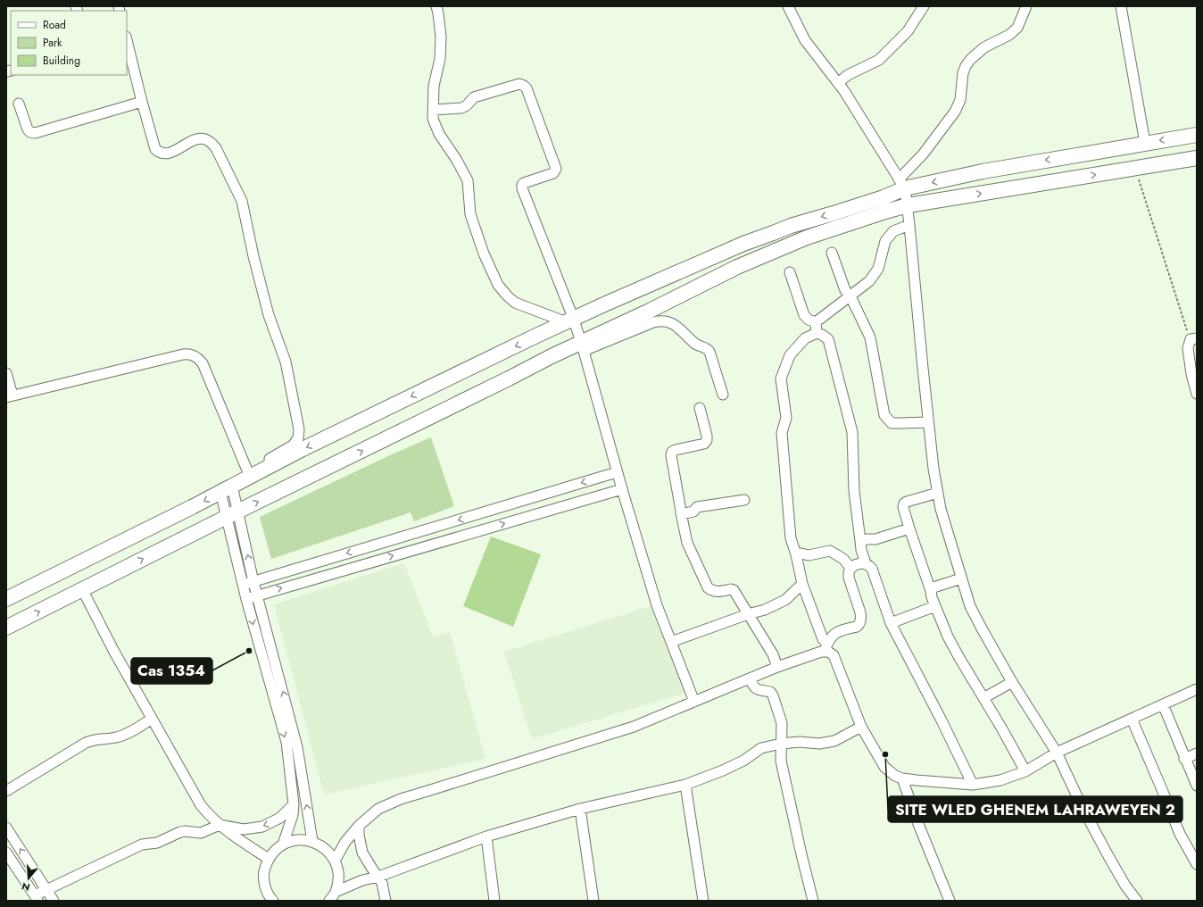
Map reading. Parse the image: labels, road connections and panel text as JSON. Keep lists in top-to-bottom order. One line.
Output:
{"places":["Cas 1354","SITE WLED GHENEM LAHRAWEYEN 2"],"legend":["Road","Park","Building"],"north":"bottom"}
